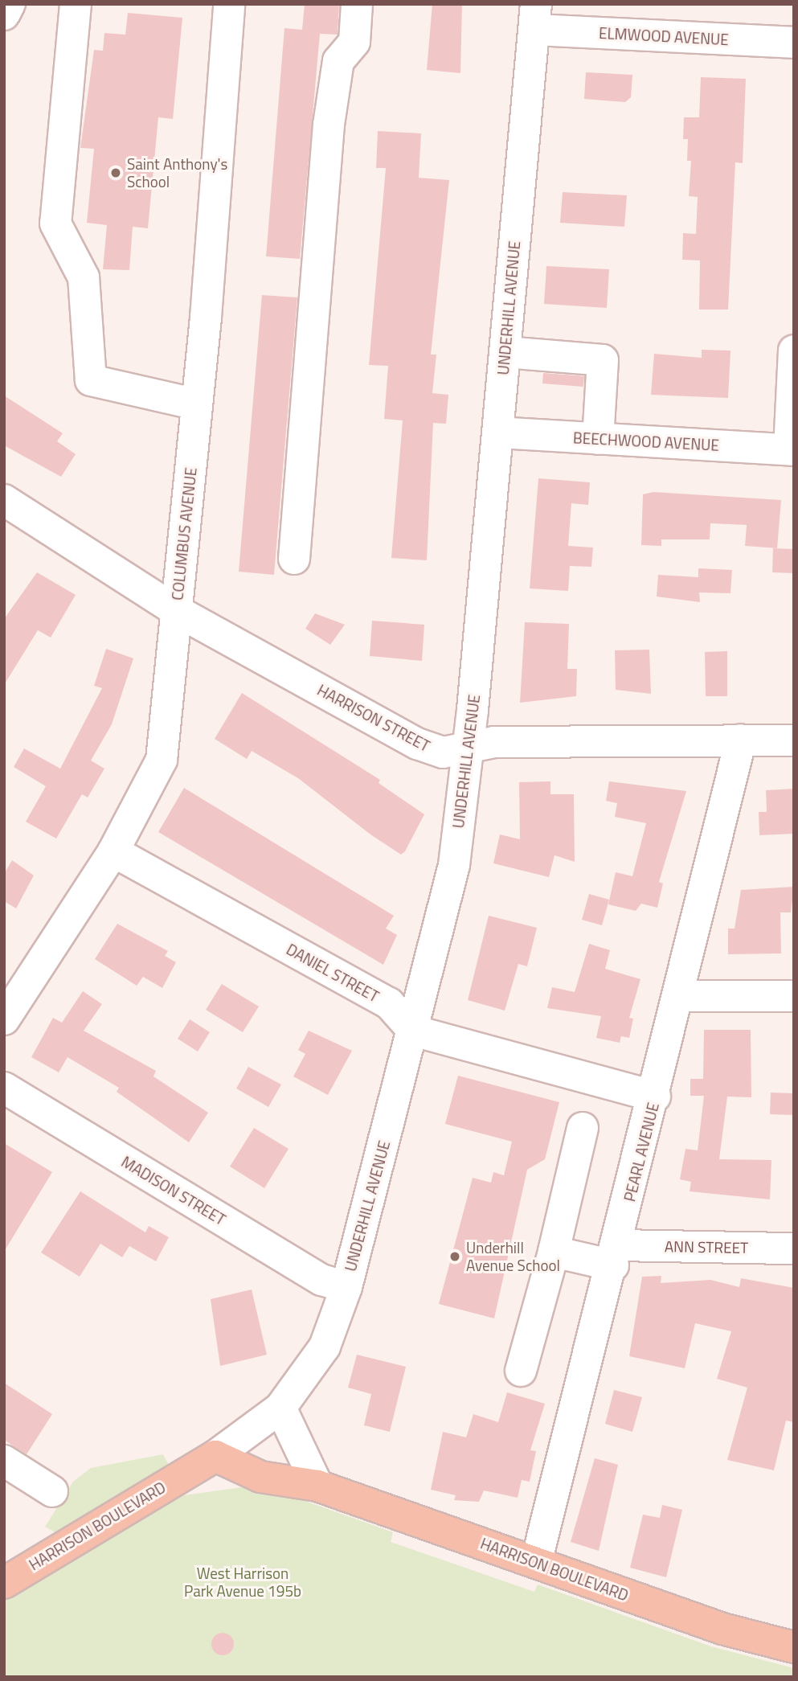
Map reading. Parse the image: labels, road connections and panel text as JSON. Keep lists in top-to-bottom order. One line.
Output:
{"streets":{"main road":["HARRISON BOULEVARD"],"street":["ELMWOOD AVENUE","UNDERHILL AVENUE","BEECHWOOD AVENUE","COLUMBUS AVENUE","HARRISON STREET","DANIEL STREET","PEARL AVENUE","MADISON STREET","ANN STREET"]},"crossings":[["ELMWOOD AVENUE","UNDERHILL AVENUE"],["UNDERHILL AVENUE","BEECHWOOD AVENUE"],["UNDERHILL AVENUE","HARRISON STREET"],["UNDERHILL AVENUE","DANIEL STREET"],["UNDERHILL AVENUE","MADISON STREET"],["UNDERHILL AVENUE","HARRISON BOULEVARD"],["COLUMBUS AVENUE","HARRISON STREET"],["COLUMBUS AVENUE","DANIEL STREET"],["HARRISON STREET","PEARL AVENUE"],["PEARL AVENUE","ANN STREET"],["PEARL AVENUE","HARRISON BOULEVARD"]],"parks":["West Harrison Park Avenue 195b"],"places":["Saint Anthony's School","Underhill Avenue School"]}
